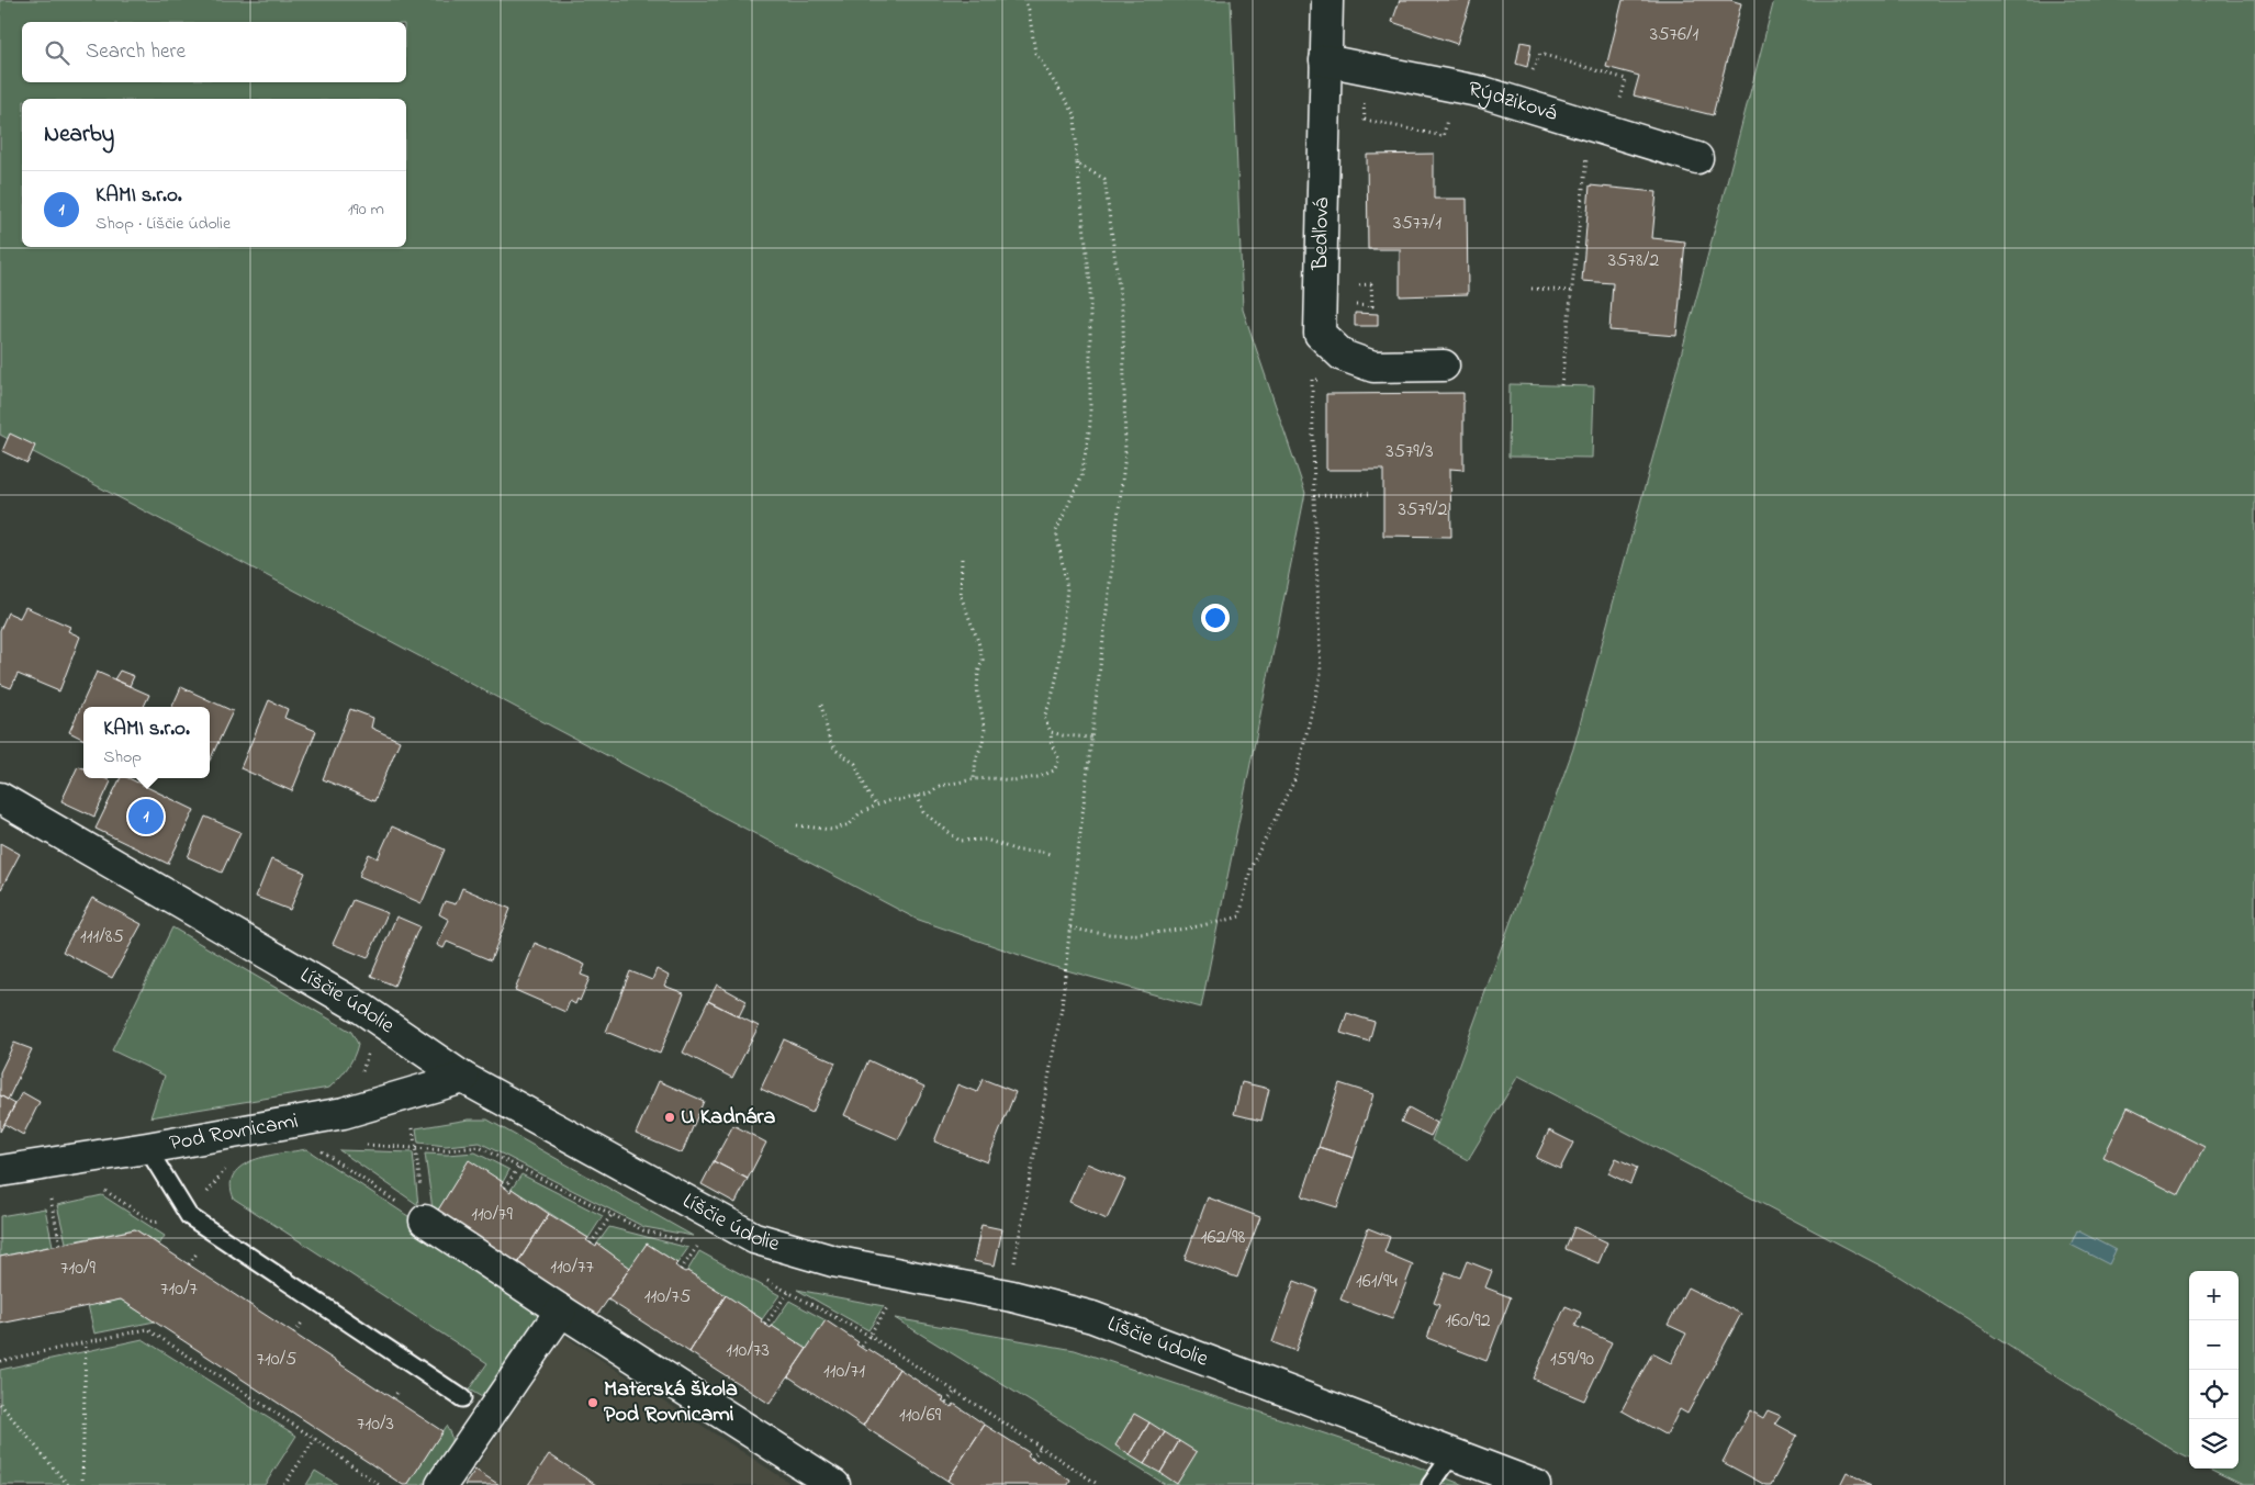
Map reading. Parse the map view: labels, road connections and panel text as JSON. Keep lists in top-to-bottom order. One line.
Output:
{"streets":{"street":["Rýdziková","Bedľová","Líščie údolie","Pod Rovnicami"]},"crossings":[["Rýdziková","Bedľová"],["Líščie údolie","Pod Rovnicami"]],"places":["U Kadnára","Materská škola Pod Rovnicami"],"house_numbers":["3576/1","3577/1","3578/2","3579/3","3579/2","111/85","110/79","162/98","110/77","710/9","161/94","710/7","110/75","160/92","110/73","710/5","159/90","110/71","110/69","710/3"],"page":{"search":"Search here","heading":"Nearby","list":[{"mark":"1","name":"KAMI s.r.o.","note":"Shop · Líščie údolie","value":"190 m"}],"popup":["KAMI s.r.o.","Shop"],"pins":"1","map_buttons":["+","−"]}}
